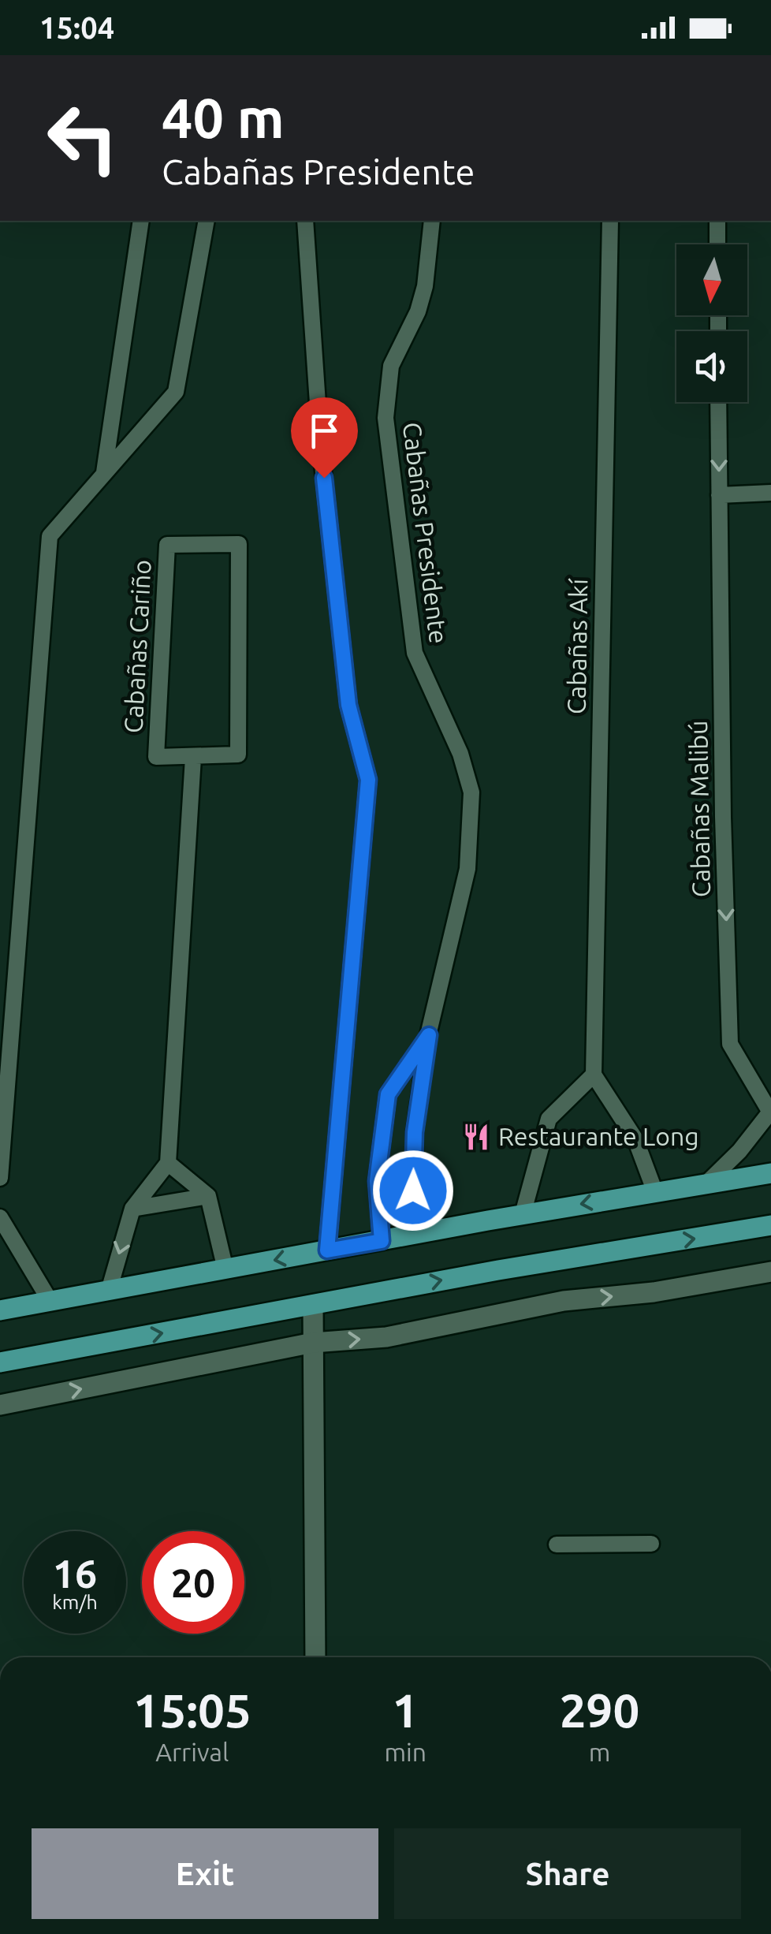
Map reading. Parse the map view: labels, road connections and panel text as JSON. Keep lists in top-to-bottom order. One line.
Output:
{"streets":{"lane":["Cabañas Presidente","Cabañas Cariño","Cabañas Akí","Cabañas Malibú"]},"one_way":["Cabañas Malibú"],"places":{"restaurant":["Restaurante Long"]},"north":"bottom","page":{"status":"15:04","turn":["40 m","Cabañas Presidente"],"speed":"16 km/h","limit":"20","eta":["15:05","Arrival","1","min","290","m"],"buttons":["Exit","Share"]}}
